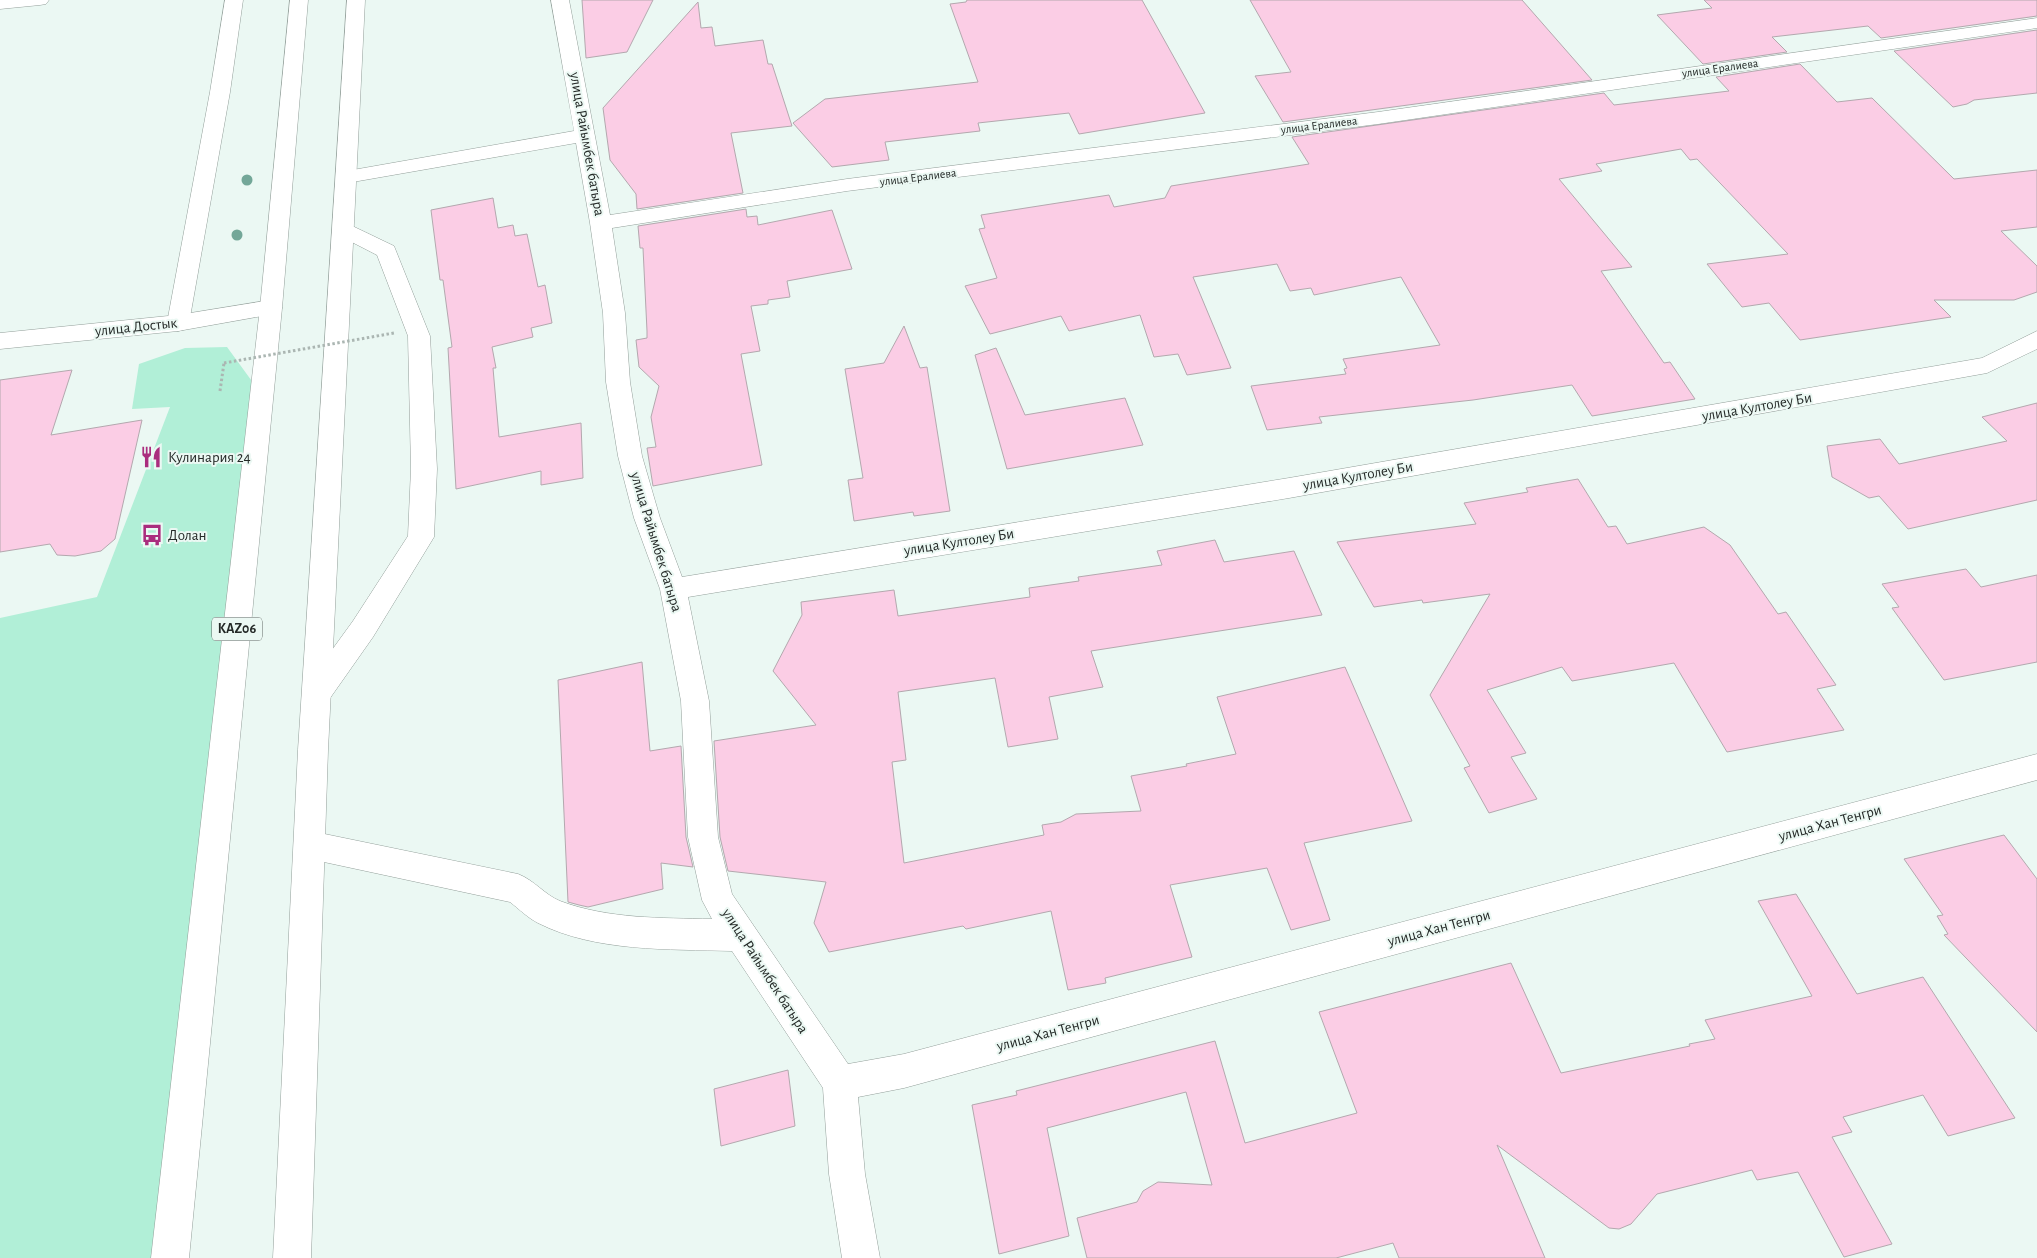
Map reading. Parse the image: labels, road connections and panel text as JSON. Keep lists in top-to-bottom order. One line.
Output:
{"streets":{"main road":["улица Ералиева","улица Райымбек батыра","улица Достык","улица Култолеу Би","KАZ06","улица Хан Тенгри"]},"crossings":[["улица Ералиева","улица Райымбек батыра"],["улица Райымбек батыра","улица Култолеу Би"],["улица Райымбек батыра","улица Хан Тенгри"],["улица Достык","KАZ06"]],"places":{"restaurant":["Кулинария 24"],"bus stop":["Долан"]}}
